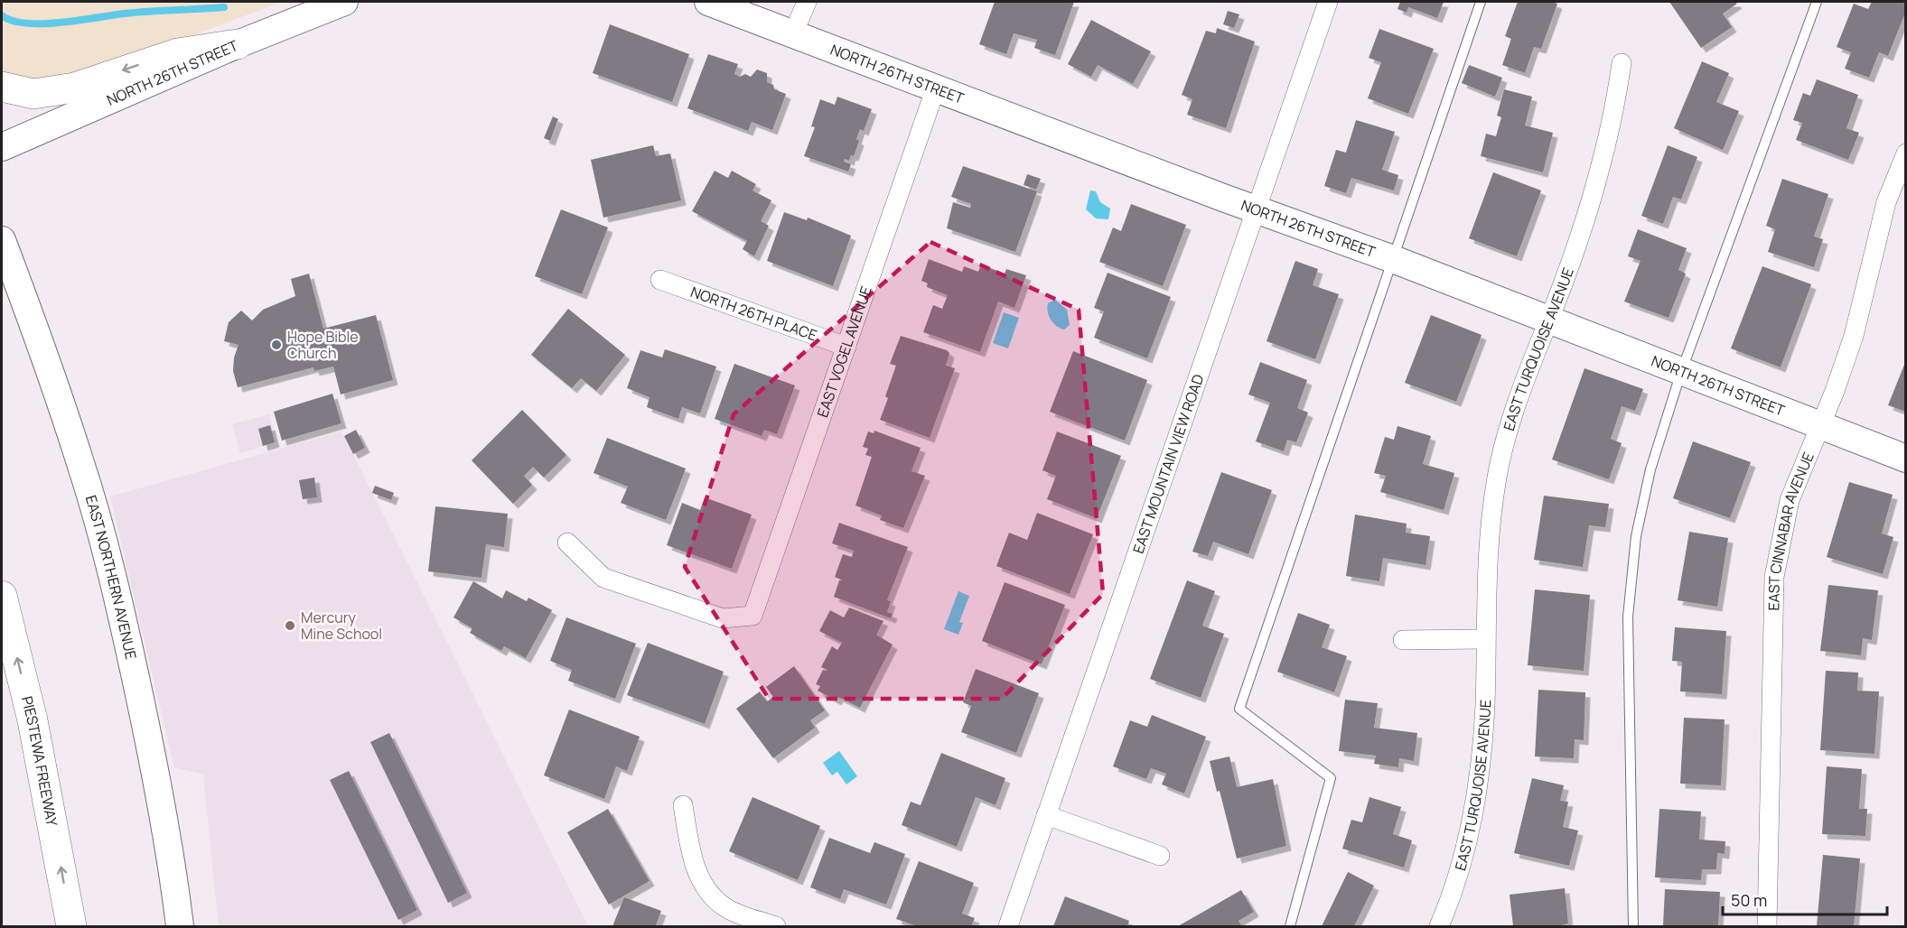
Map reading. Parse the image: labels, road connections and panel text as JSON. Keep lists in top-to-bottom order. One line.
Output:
{"streets":{"highway":["PIESTEWA FREEWAY"],"street":["NORTH 26TH STREET","NORTH 26TH PLACE","EAST TURQUOISE AVENUE","EAST VOGEL AVENUE","EAST MOUNTAIN VIEW ROAD","EAST CINNABAR AVENUE","EAST NORTHERN AVENUE"]},"crossings":[["NORTH 26TH STREET","EAST TURQUOISE AVENUE"],["NORTH 26TH STREET","EAST VOGEL AVENUE"],["NORTH 26TH STREET","EAST MOUNTAIN VIEW ROAD"],["NORTH 26TH STREET","EAST CINNABAR AVENUE"],["NORTH 26TH PLACE","EAST VOGEL AVENUE"]],"one_way":["PIESTEWA FREEWAY"],"places":["Hope Bible Church","Mercury Mine School"],"scale_bar":"50 m"}
